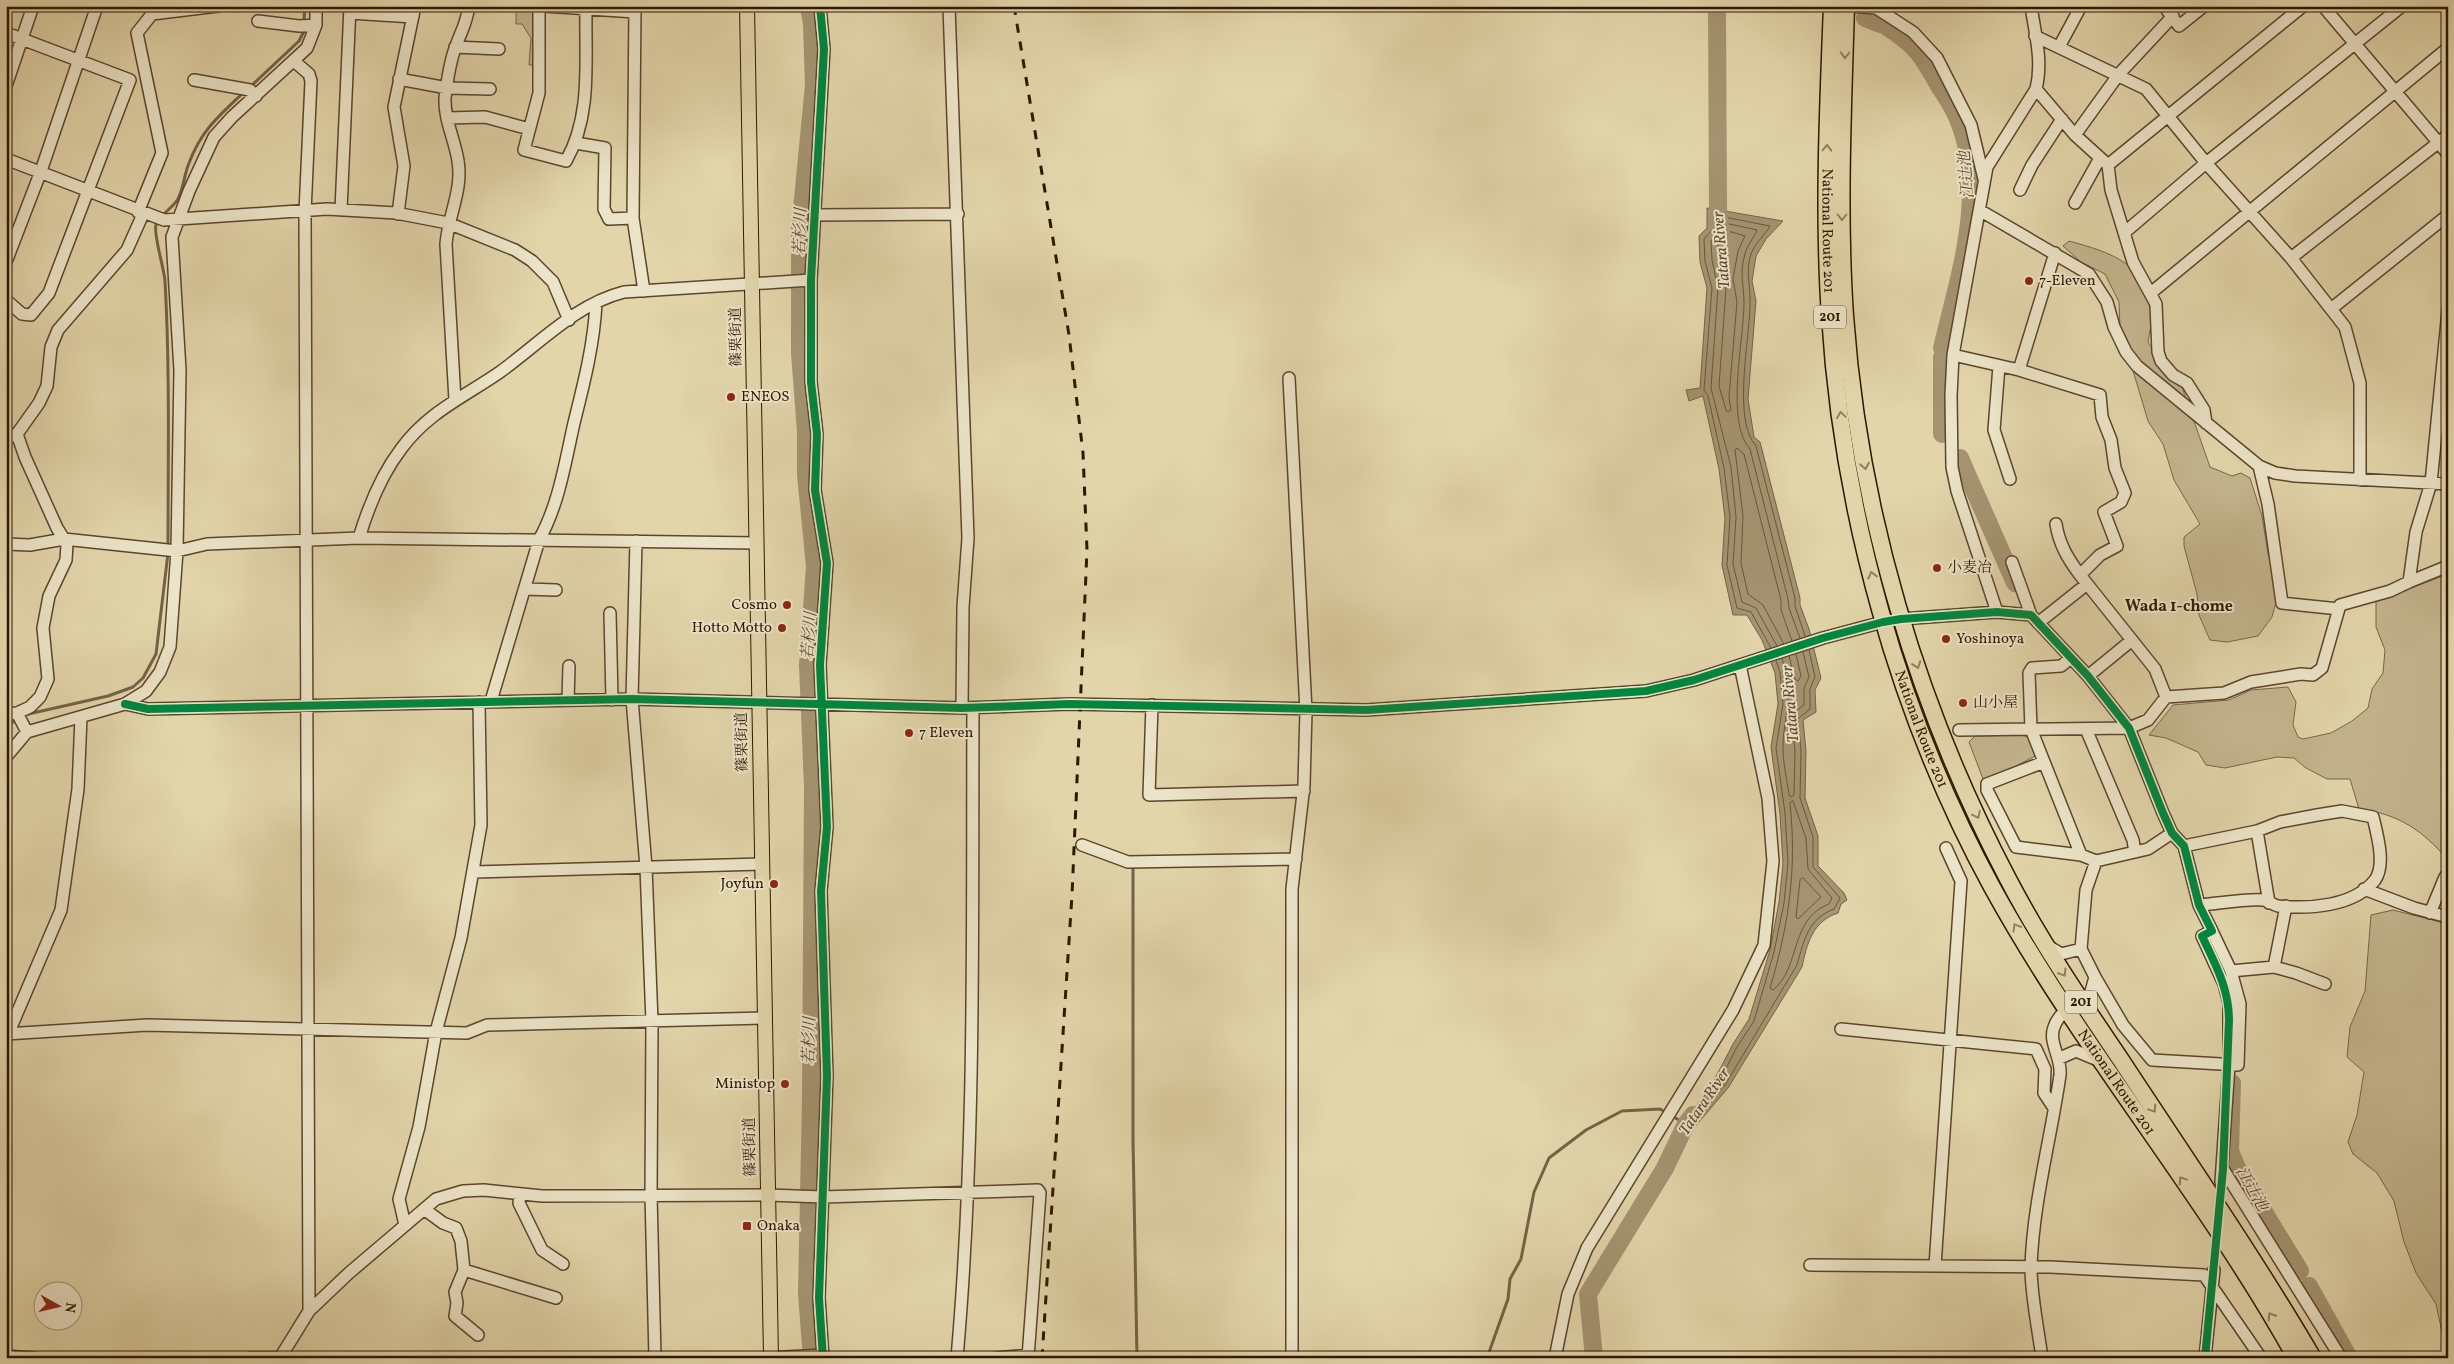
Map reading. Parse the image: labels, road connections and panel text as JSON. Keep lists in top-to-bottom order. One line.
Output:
{"streets":{"highway":["National Route 201","201"],"main road":["篠栗街道"]},"districts":["Wada 1-chome"],"water":["江辻池","若杉川","Tatara River"],"places":{"other":["7-Eleven","ENEOS","小麦冶","Cosmo","Hotto Motto","Yoshinoya","山小屋","7 Eleven","Joyfun","Ministop"],"transit":["Onaka"]},"north":"right"}
